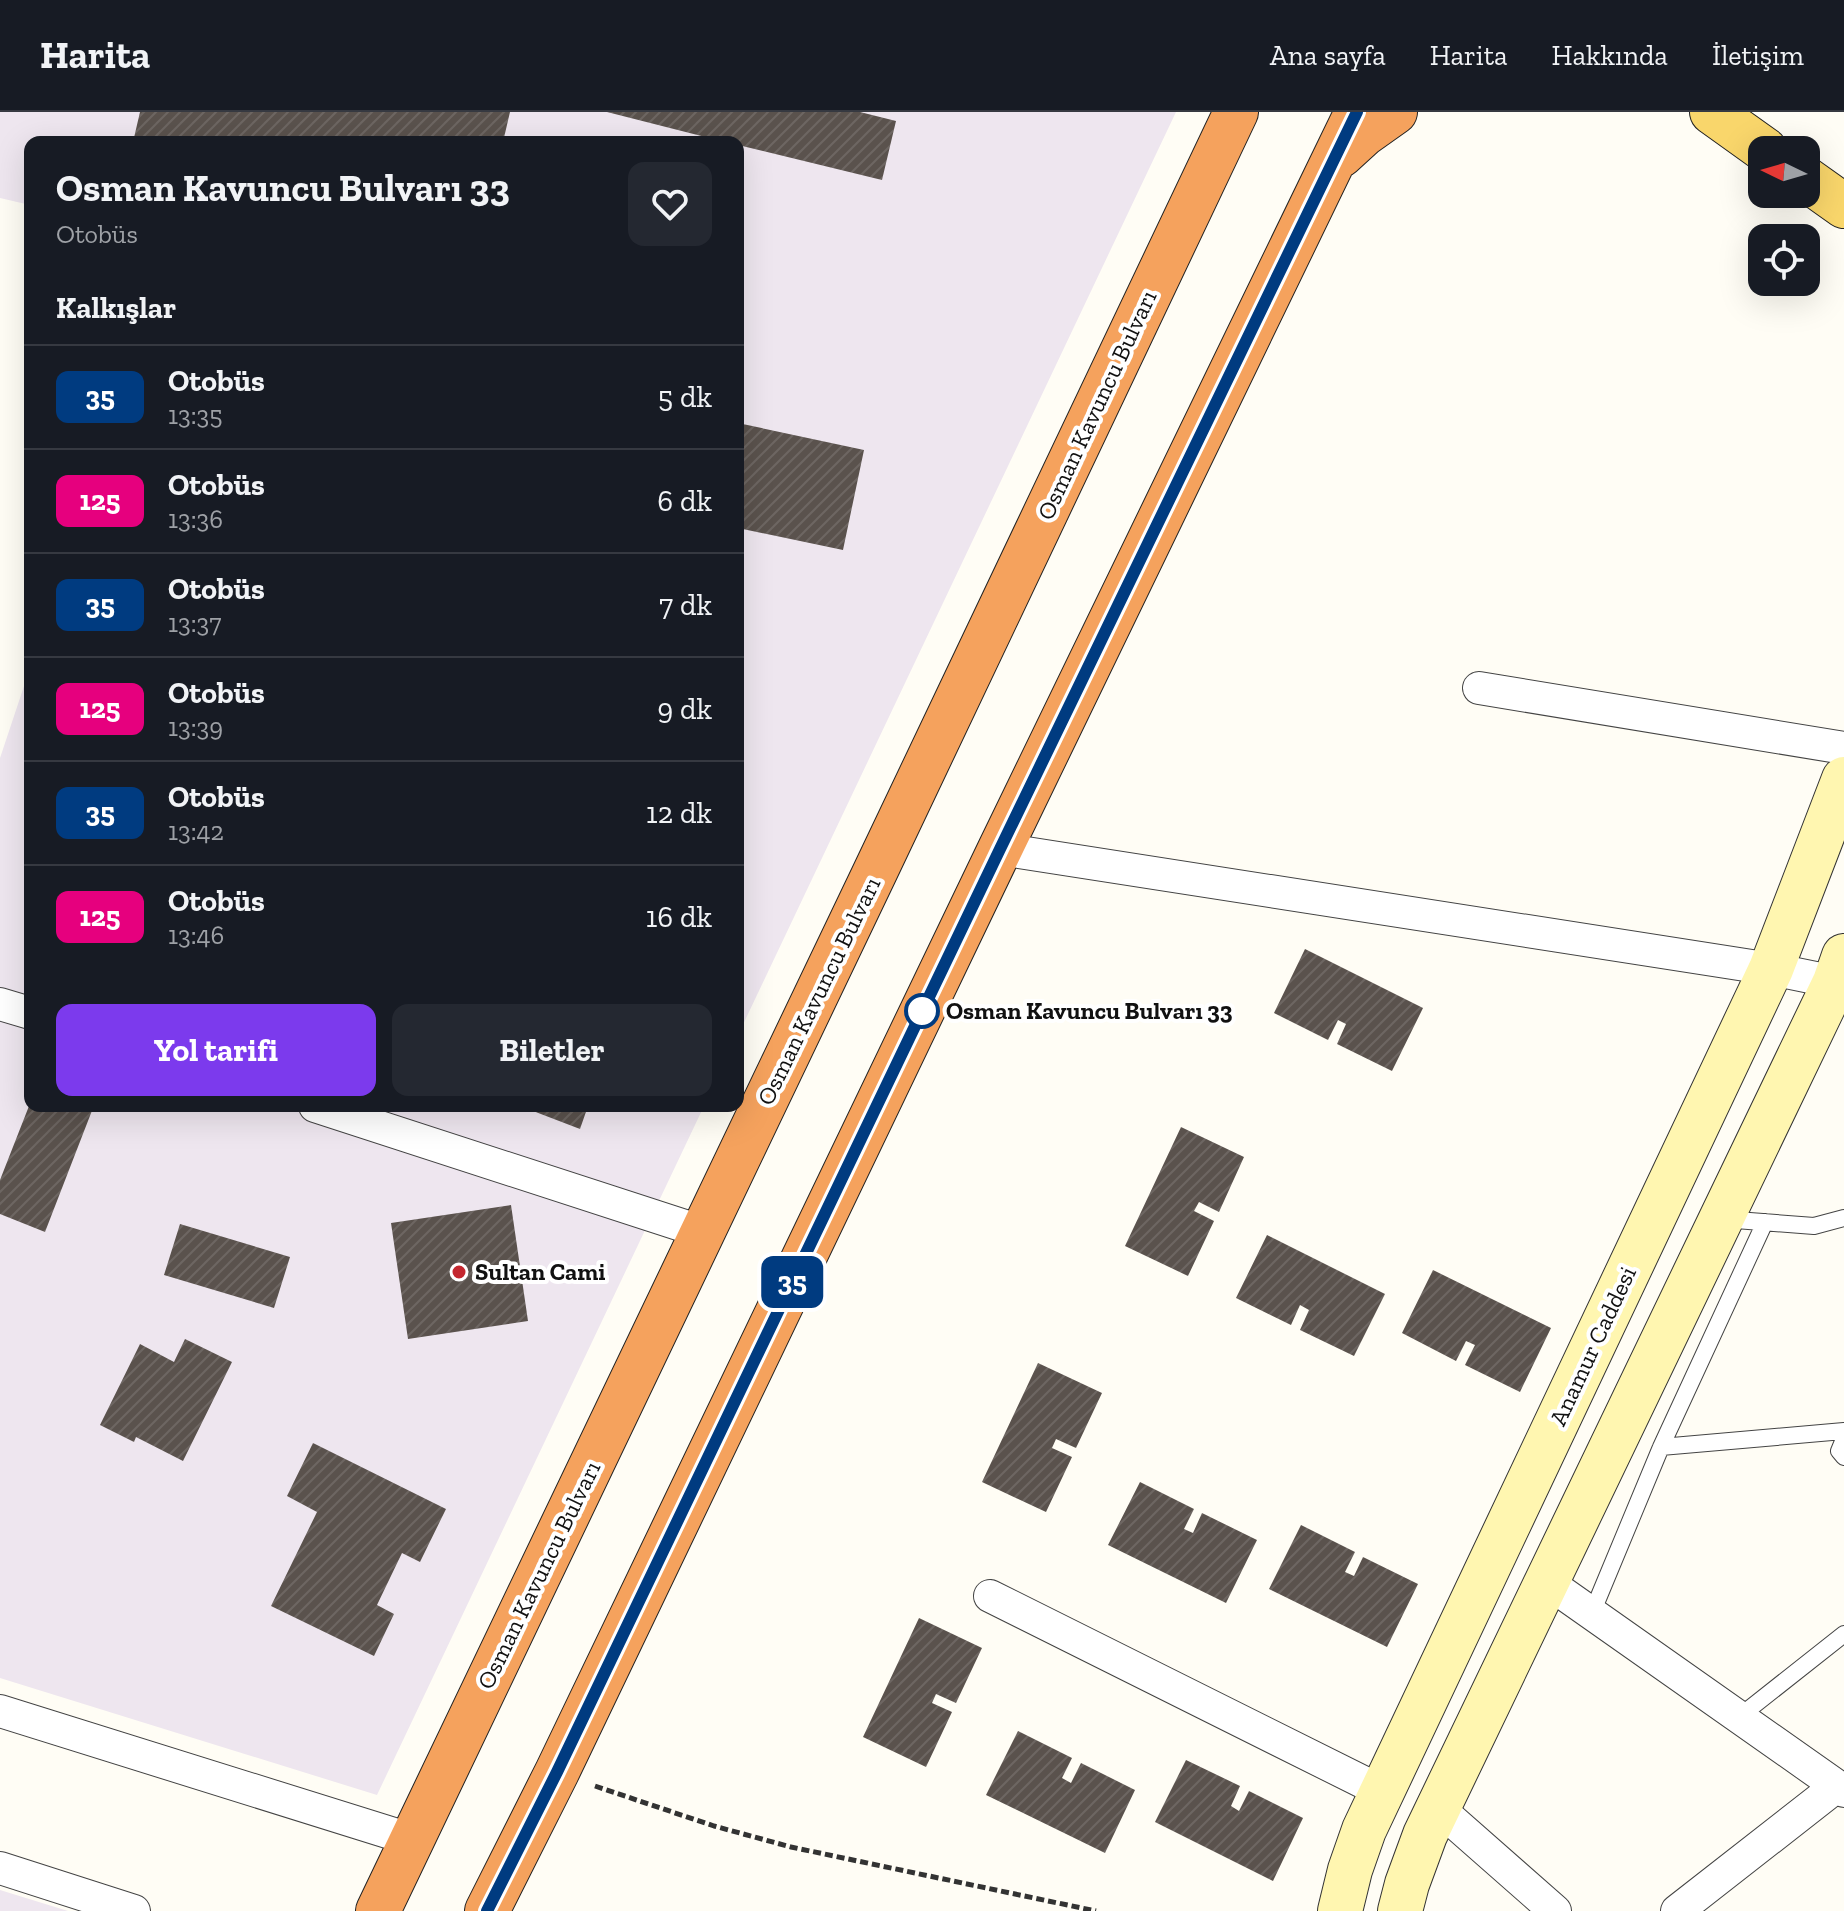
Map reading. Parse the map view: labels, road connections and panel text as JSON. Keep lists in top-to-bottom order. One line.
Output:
{"streets":{"highway":["Osman Kavuncu Bulvarı"],"street":["Anamur Caddesi"]},"places":["Osman Kavuncu Bulvarı 33","Sultan Cami"],"lines":["bus line 35"],"north":"left","page":{"header":"Harita","nav":["Ana sayfa","Harita","Hakkında","İletişim"],"on_map":"35","heading":[["Osman Kavuncu Bulvarı 33","Otobüs"],"Kalkışlar"],"list":[{"mark":"35","name":"Otobüs","note":"13:35","value":"5 dk"},{"mark":"125","name":"Otobüs","note":"13:36","value":"6 dk"},{"mark":"35","name":"Otobüs","note":"13:37","value":"7 dk"},{"mark":"125","name":"Otobüs","note":"13:39","value":"9 dk"},{"mark":"35","name":"Otobüs","note":"13:42","value":"12 dk"},{"mark":"125","name":"Otobüs","note":"13:46","value":"16 dk"}],"buttons":["Yol tarifi","Biletler"]}}
